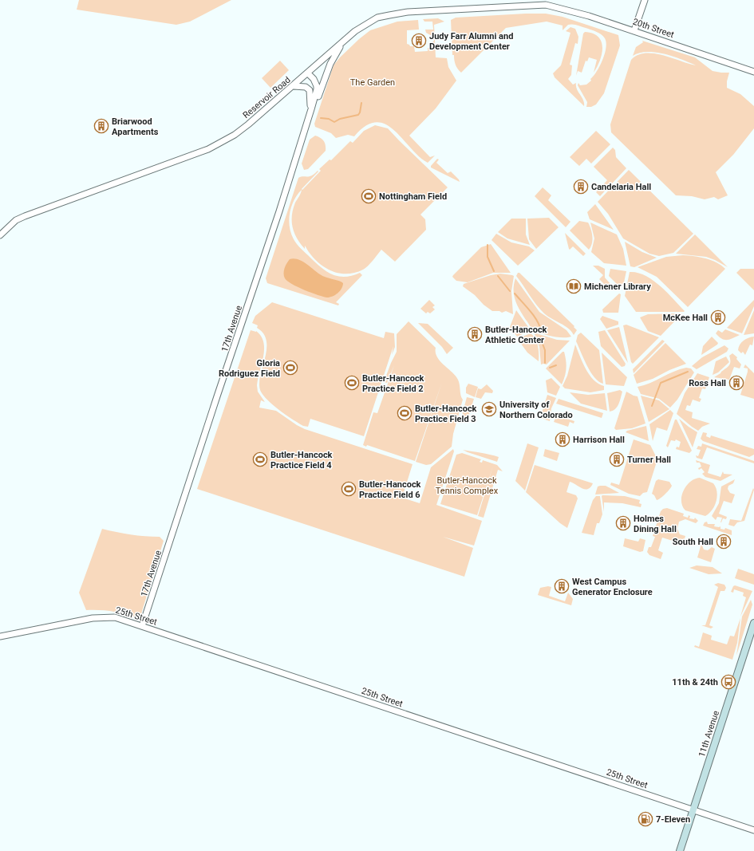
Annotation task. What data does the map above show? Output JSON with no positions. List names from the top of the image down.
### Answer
{
  "streets": {
    "main road": ["11th Avenue"],
    "street": [
      "20th Street",
      "Reservoir Road",
      "17th Avenue",
      "25th Street"
    ]
  },
  "crossings": [
    ["20th Street", "Reservoir Road"],
    ["Reservoir Road", "17th Avenue"],
    ["17th Avenue", "25th Street"],
    ["25th Street", "11th Avenue"]
  ],
  "parks": ["The Garden", "Butler-Hancock Tennis Complex"],
  "places": {
    "building": [
      "Judy Farr Alumni and Development Center",
      "Briarwood Apartments",
      "Candelaria Hall",
      "McKee Hall",
      "Butler-Hancock Athletic Center",
      "Ross Hall",
      "Harrison Hall",
      "Turner Hall",
      "Holmes Dining Hall",
      "South Hall",
      "West Campus Generator Enclosure"
    ],
    "sports": [
      "Nottingham Field",
      "Gloria Rodriguez Field",
      "Butler-Hancock Practice Field 2",
      "Butler-Hancock Practice Field 3",
      "Butler-Hancock Practice Field 4",
      "Butler-Hancock Practice Field 6"
    ],
    "library": ["Michener Library"],
    "school or university": ["University of Northern Colorado"],
    "bus stop": ["11th & 24th"],
    "fuel station": ["7-Eleven"]
  }
}
